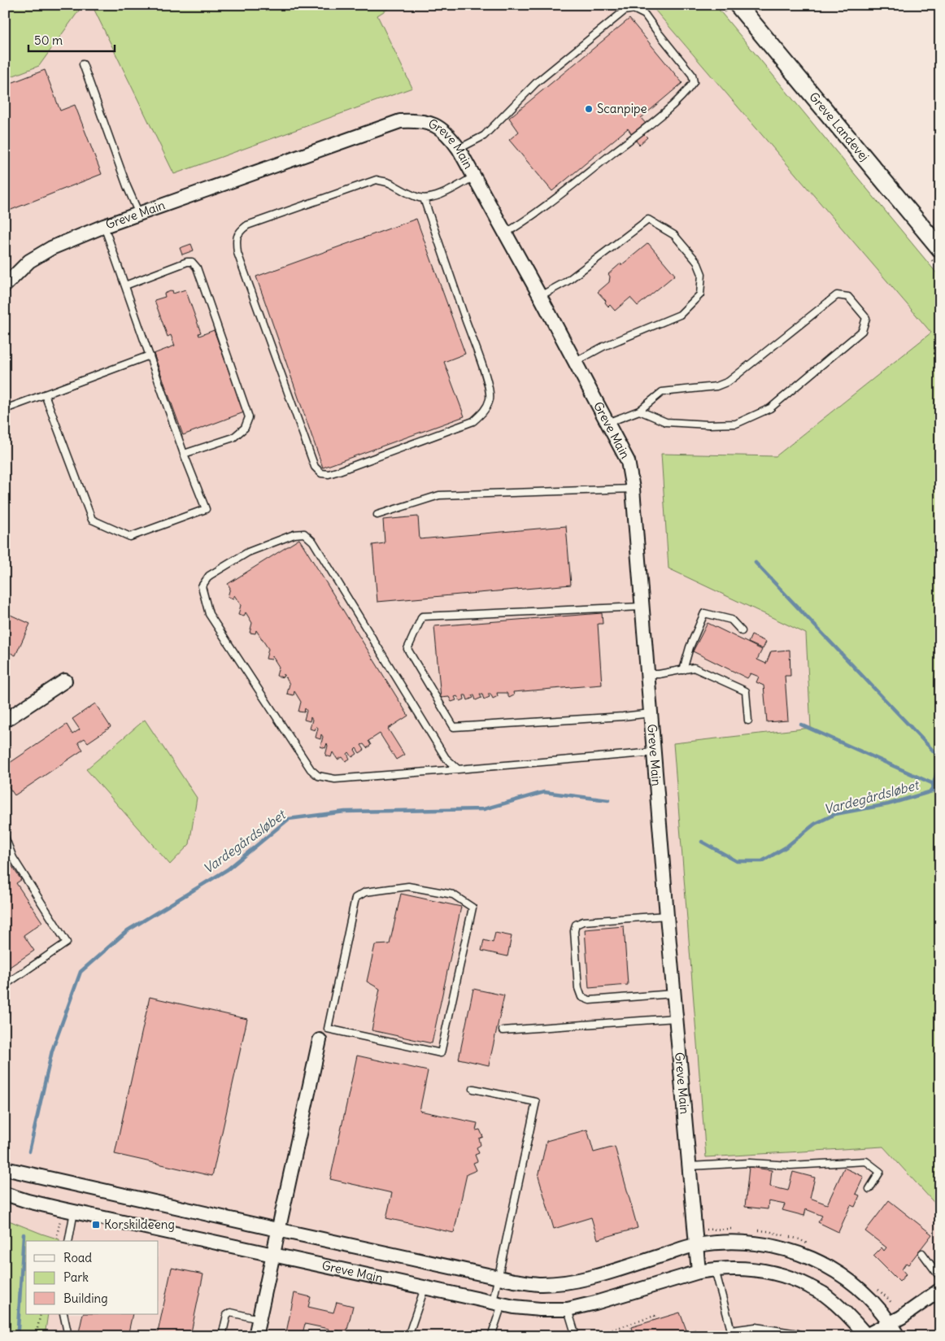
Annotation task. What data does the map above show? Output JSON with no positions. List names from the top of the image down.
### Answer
{
  "streets": {
    "street": ["Greve Landevej", "Greve Main"]
  },
  "water": ["Vardegårdsløbet"],
  "places": {
    "other": ["Scanpipe"],
    "transit": ["Korskildeeng"]
  },
  "legend": ["Road", "Park", "Building"],
  "scale_bar": "50 m"
}
